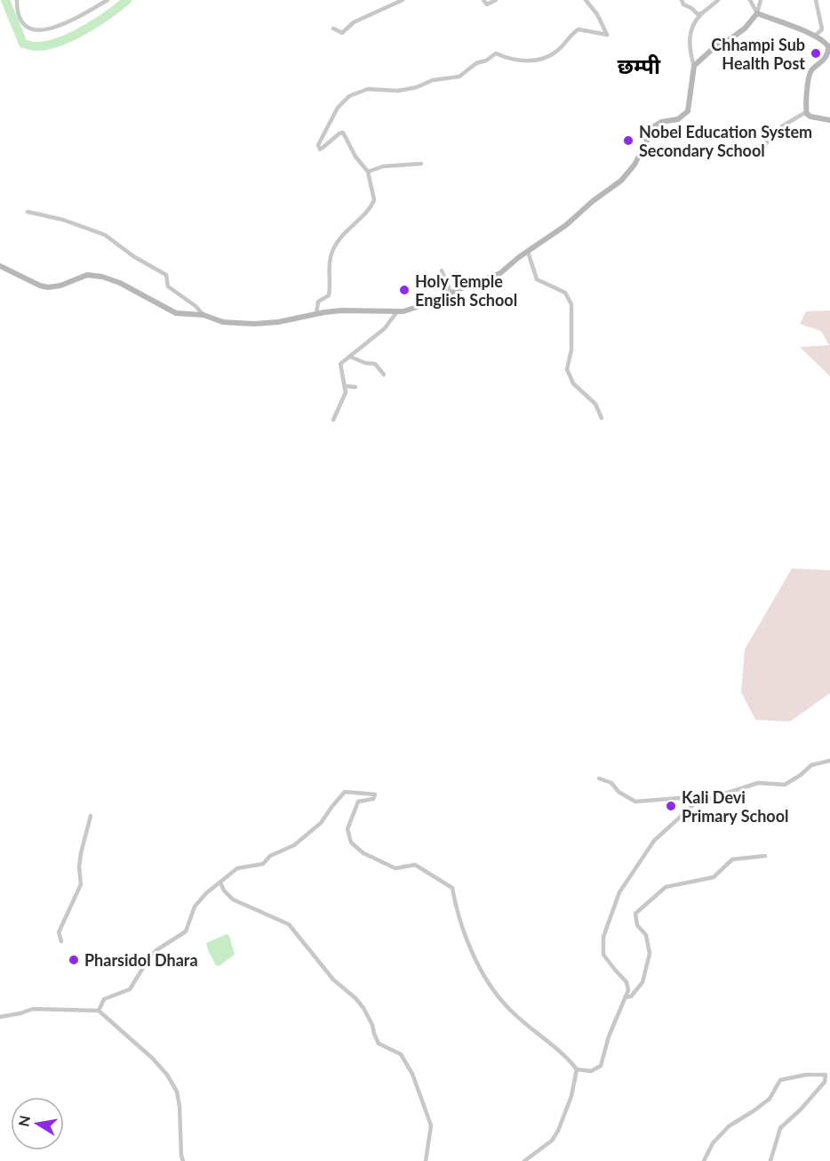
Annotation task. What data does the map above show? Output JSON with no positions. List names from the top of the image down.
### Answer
{
  "districts": ["छम्पी"],
  "places": [
    "Chhampi Sub Health Post",
    "Nobel Education System Secondary School",
    "Holy Temple English School",
    "Kali Devi Primary School",
    "Pharsidol Dhara"
  ],
  "north": "left"
}
